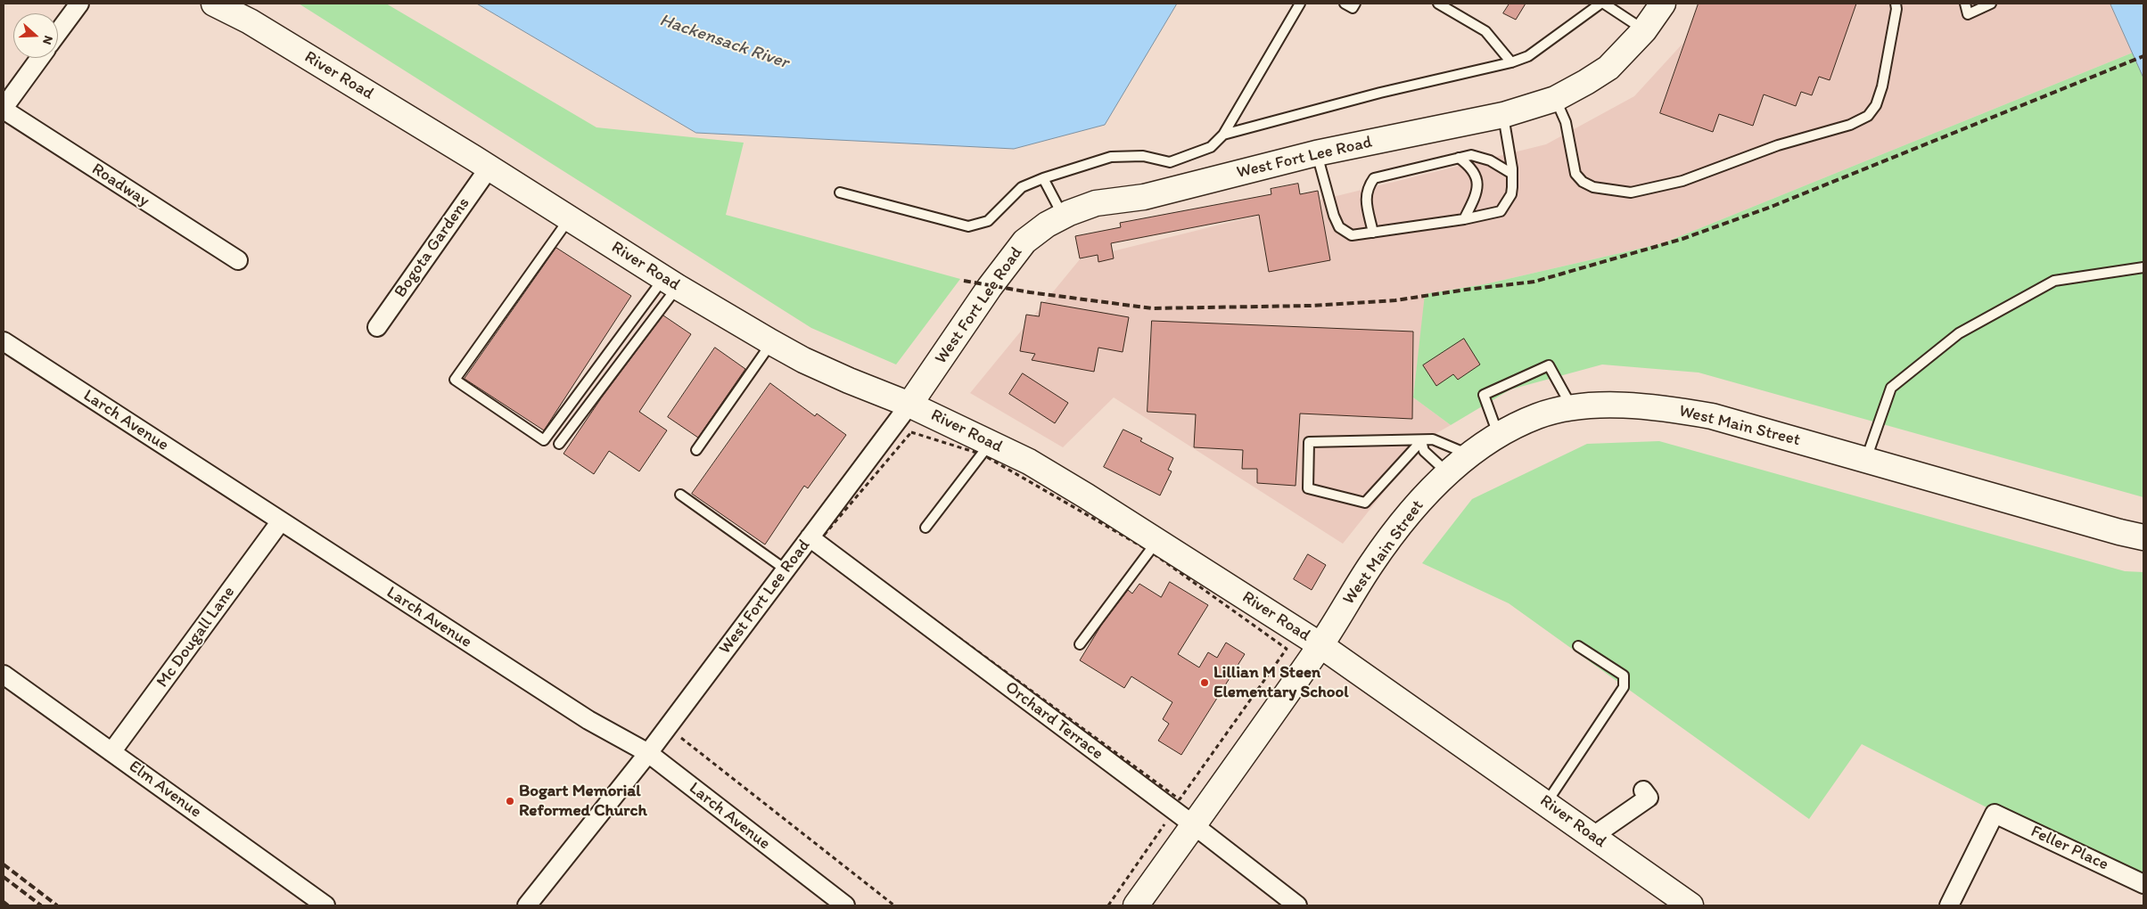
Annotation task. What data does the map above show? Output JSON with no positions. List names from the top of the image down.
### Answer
{
  "streets": {
    "main road": ["River Road", "West Fort Lee Road", "West Main Street"],
    "street": [
      "Roadway",
      "Bogota Gardens",
      "Larch Avenue",
      "Mc Dougall Lane",
      "Orchard Terrace",
      "Elm Avenue",
      "Feller Place"
    ]
  },
  "crossings": [
    ["River Road", "West Fort Lee Road"],
    ["River Road", "Bogota Gardens"],
    ["River Road", "West Main Street"],
    ["West Fort Lee Road", "Larch Avenue"],
    ["West Fort Lee Road", "Orchard Terrace"],
    ["Larch Avenue", "Mc Dougall Lane"],
    ["West Main Street", "Orchard Terrace"],
    ["Mc Dougall Lane", "Elm Avenue"]
  ],
  "water": ["Hackensack River"],
  "places": ["Lillian M Steen Elementary School", "Bogart Memorial Reformed Church"],
  "north": "right"
}
